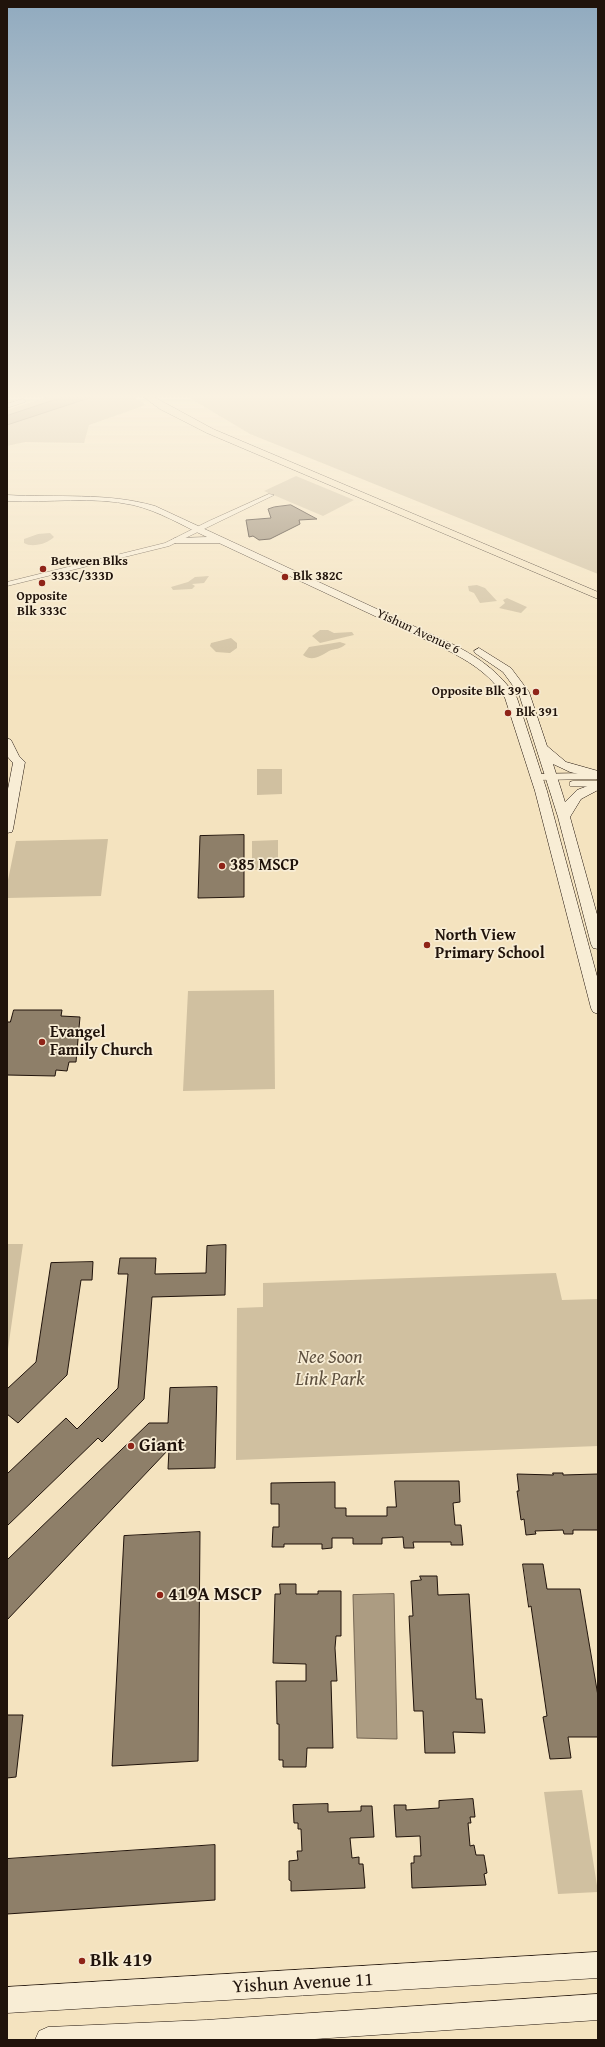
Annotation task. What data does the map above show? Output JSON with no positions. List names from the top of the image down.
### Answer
{
  "streets": {
    "main road": ["Yishun Avenue 6", "Yishun Avenue 11"]
  },
  "parks": ["Nee Soon Link Park"],
  "places": [
    "Between Blks 333C/333D",
    "Blk 382C",
    "Opposite Blk 333C",
    "Opposite Blk 391",
    "Blk 391",
    "385 MSCP",
    "North View Primary School",
    "Evangel Family Church",
    "Giant",
    "419A MSCP",
    "Blk 419"
  ]
}
